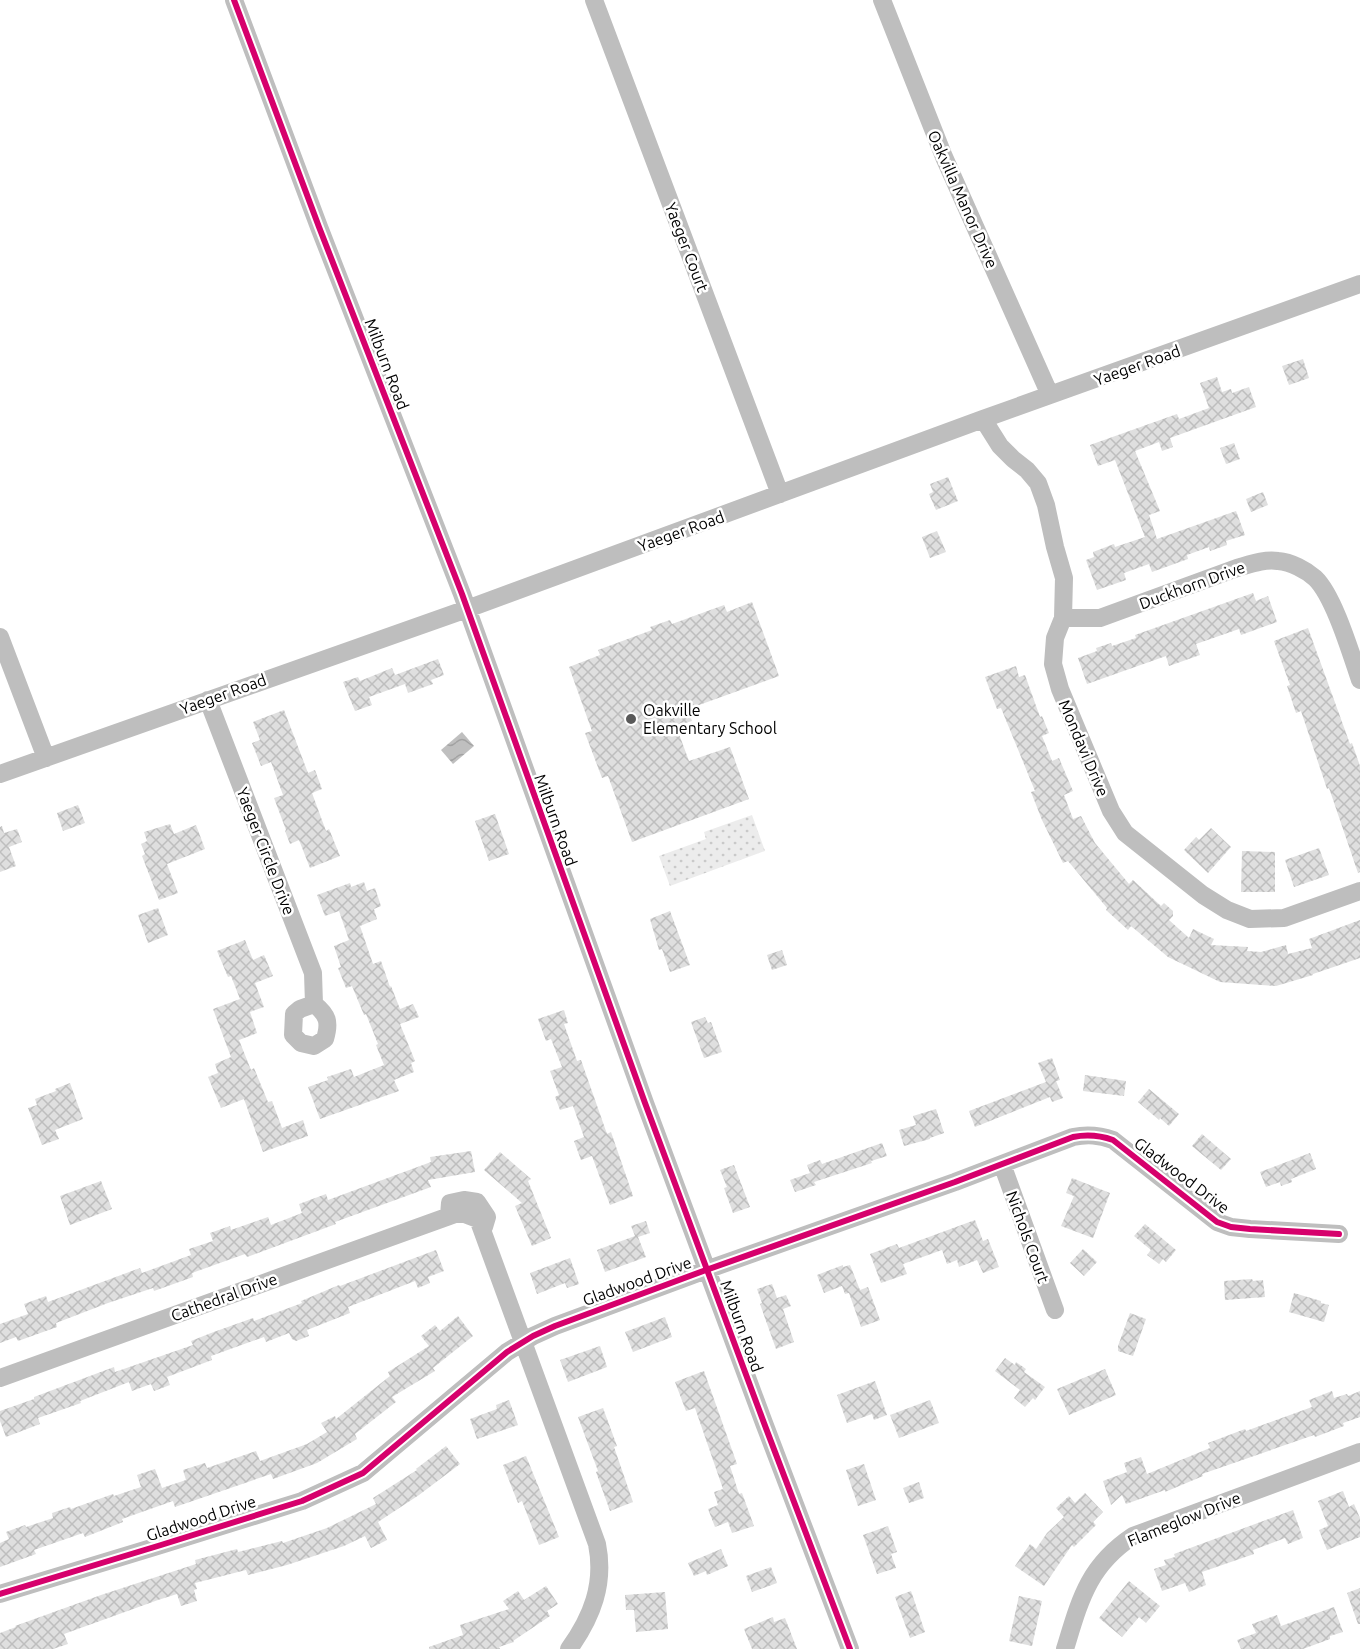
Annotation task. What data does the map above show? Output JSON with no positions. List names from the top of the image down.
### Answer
{
  "streets": {
    "street": [
      "Oakvilla Manor Drive",
      "Yaeger Court",
      "Milburn Road",
      "Yaeger Road",
      "Duckhorn Drive",
      "Mondavi Drive",
      "Yaeger Circle Drive",
      "Gladwood Drive",
      "Nichols Court",
      "Cathedral Drive",
      "Flameglow Drive"
    ]
  },
  "crossings": [
    ["Oakvilla Manor Drive", "Yaeger Road"],
    ["Yaeger Court", "Yaeger Road"],
    ["Milburn Road", "Yaeger Road"],
    ["Milburn Road", "Gladwood Drive"],
    ["Yaeger Road", "Mondavi Drive"],
    ["Yaeger Road", "Yaeger Circle Drive"],
    ["Duckhorn Drive", "Mondavi Drive"],
    ["Gladwood Drive", "Nichols Court"],
    ["Gladwood Drive", "Cathedral Drive"]
  ],
  "places": ["Oakville Elementary School"]
}
